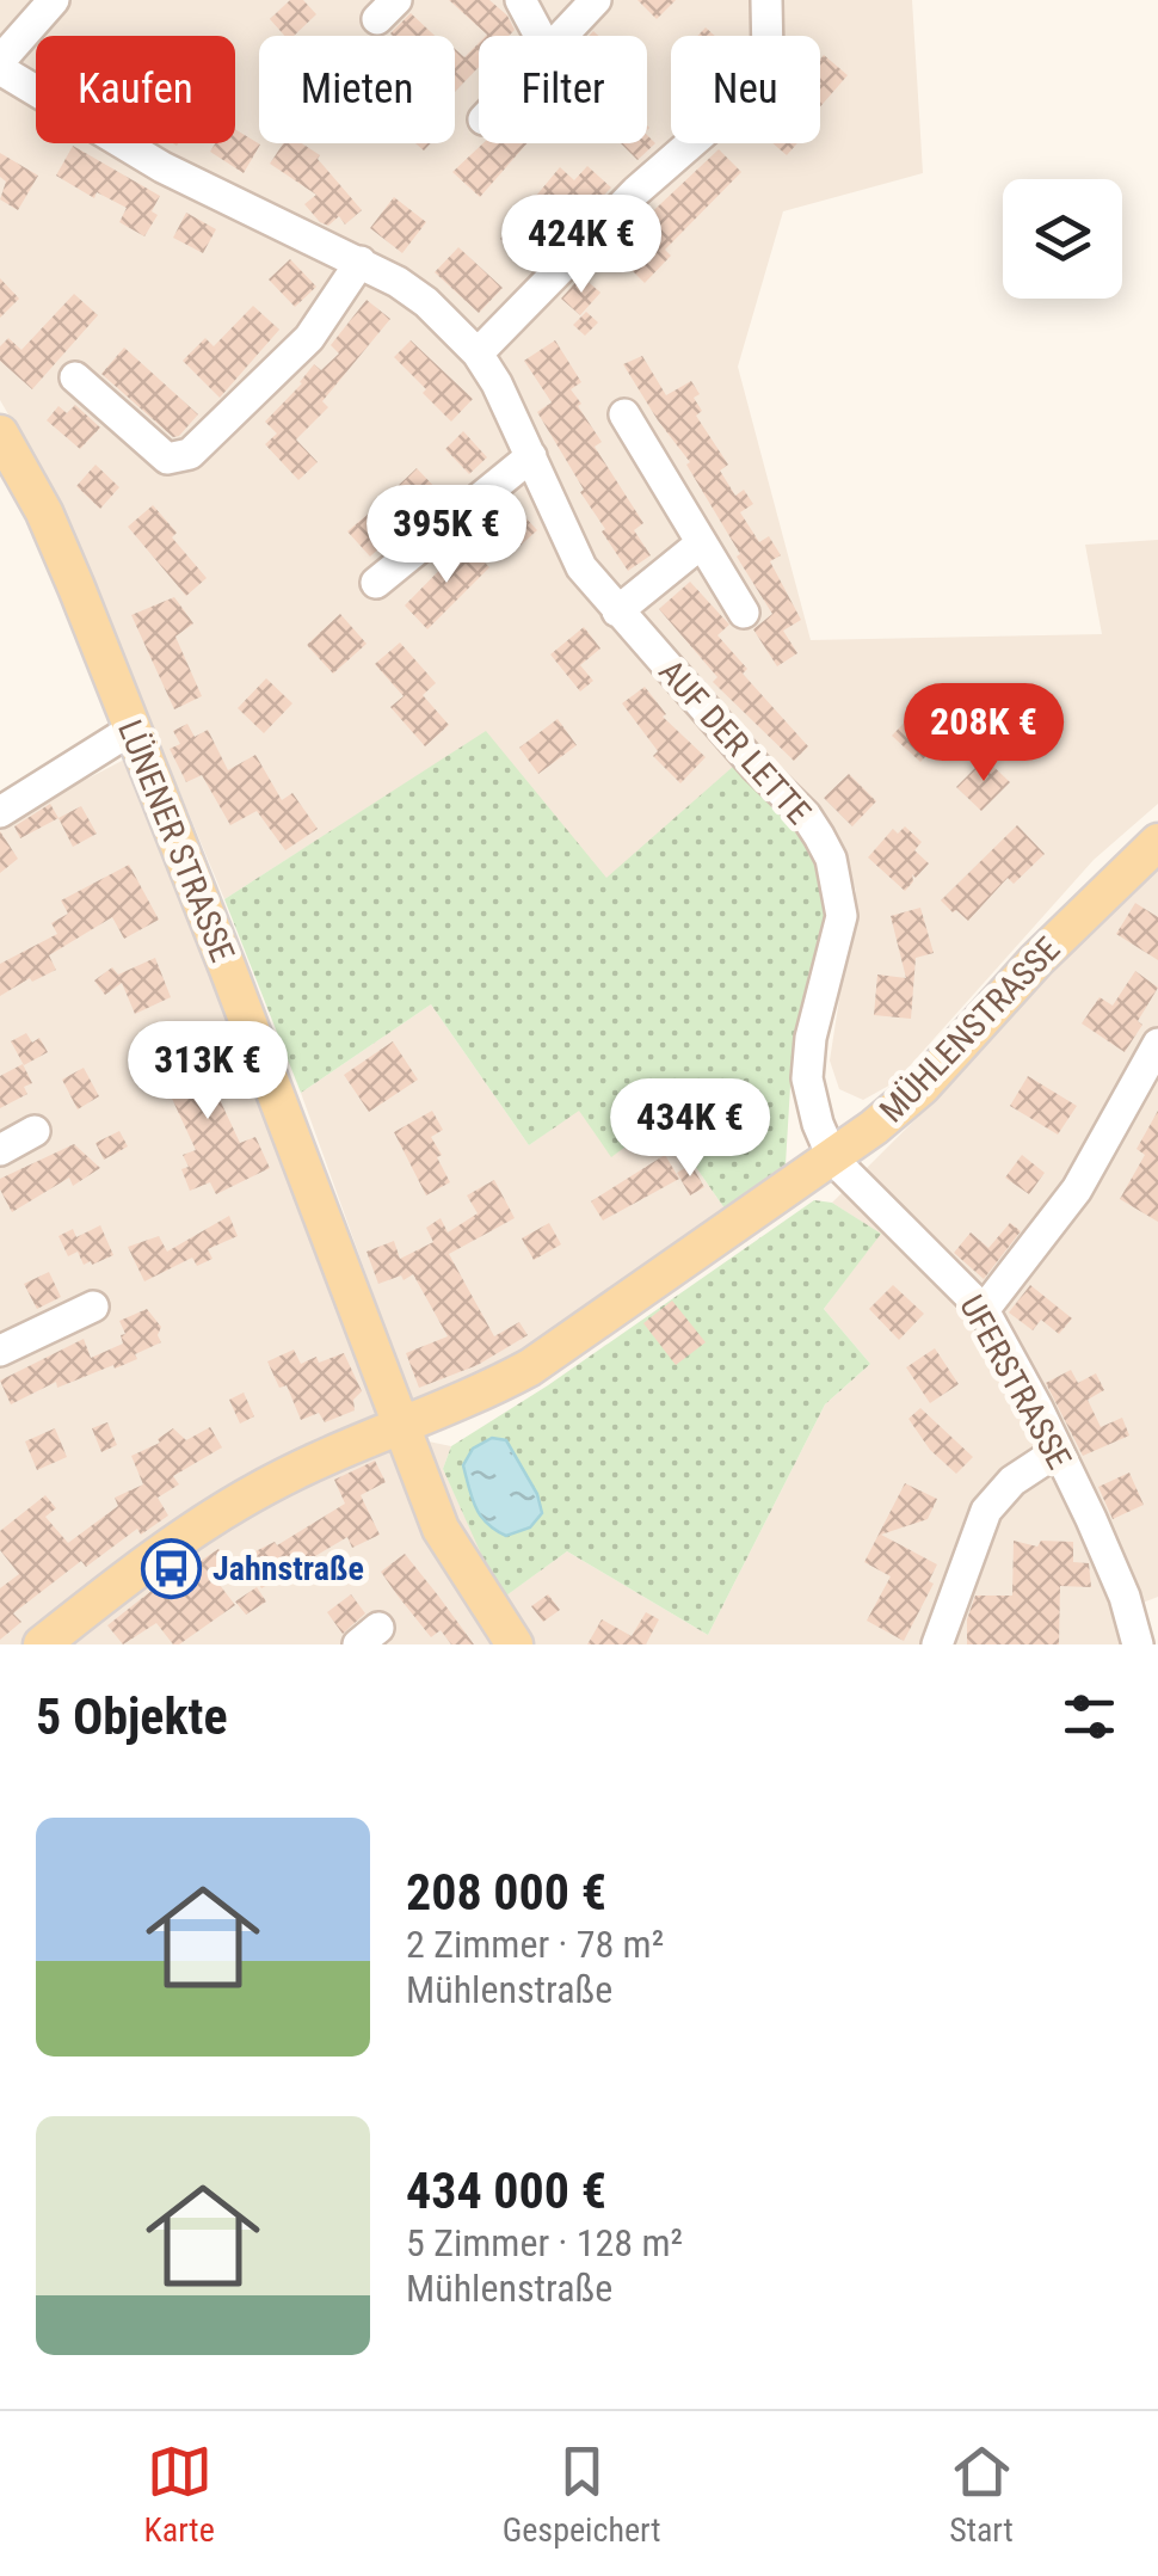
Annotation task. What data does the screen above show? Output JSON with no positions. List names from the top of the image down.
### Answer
{
  "streets": {
    "main road": ["LÜNENER STRASSE", "MÜHLENSTRASSE"],
    "street": ["AUF DER LETTE", "UFERSTRASSE"]
  },
  "crossings": [
    ["AUF DER LETTE", "MÜHLENSTRASSE"],
    ["AUF DER LETTE", "UFERSTRASSE"],
    ["LÜNENER STRASSE", "MÜHLENSTRASSE"],
    ["MÜHLENSTRASSE", "UFERSTRASSE"]
  ],
  "places": {
    "bus stop": ["Jahnstraße"]
  },
  "page": {
    "chip": [
      "Kaufen",
      "Mieten",
      "Filter",
      "Neu"
    ],
    "price": [
      "424K €",
      "395K €",
      "208K €",
      "313K €",
      "434K €"
    ],
    "heading": "5 Objekte",
    "list": [
      {
        "name": "208 000 €",
        "note": "2 Zimmer · 78 m² · Mühlenstraße"
      },
      {
        "name": "434 000 €",
        "note": "5 Zimmer · 128 m² · Mühlenstraße"
      }
    ],
    "tabs": ["Karte", "Gespeichert", "Start"]
  }
}
